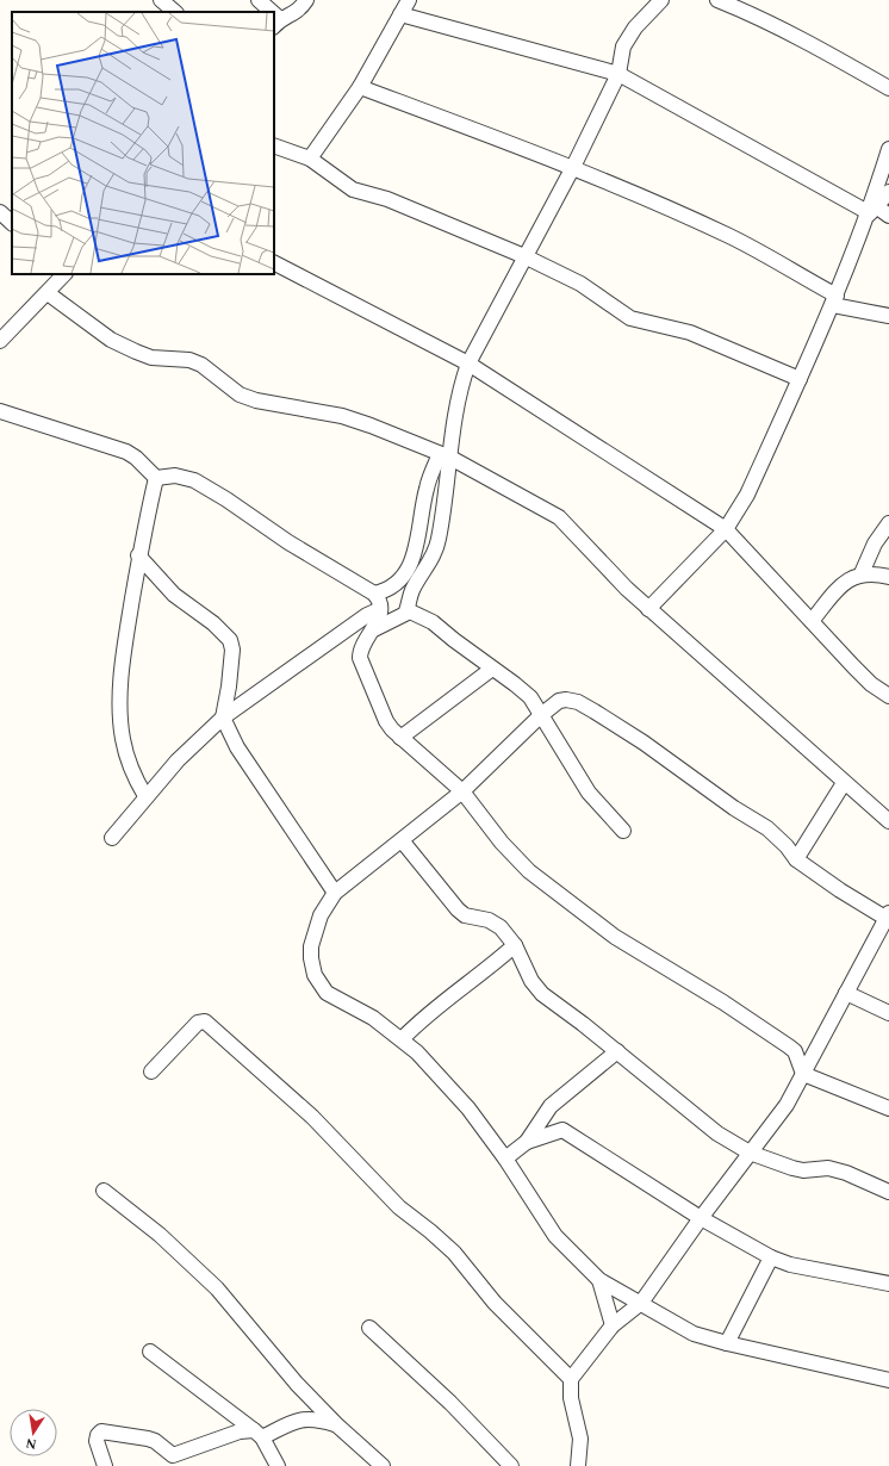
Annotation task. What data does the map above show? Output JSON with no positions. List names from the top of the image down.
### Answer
{
  "north": "bottom"
}
